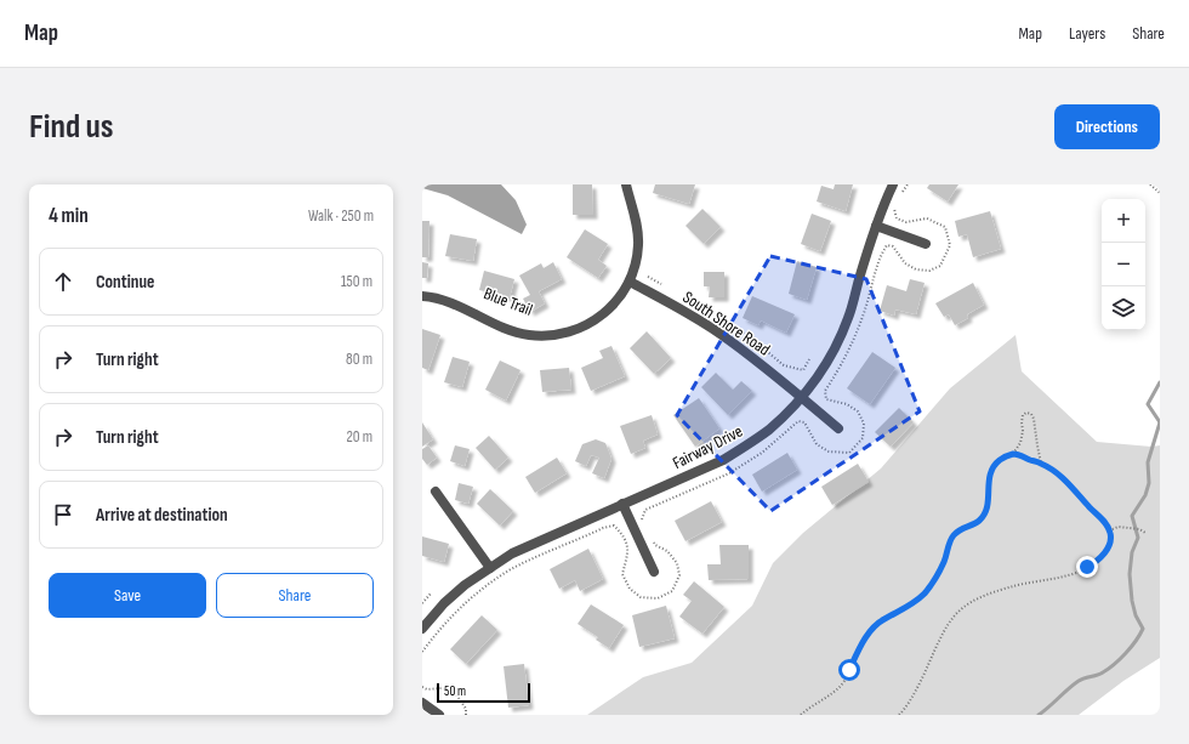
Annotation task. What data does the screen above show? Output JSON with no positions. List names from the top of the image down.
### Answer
{
  "streets": {
    "street": ["South Shore Road", "Fairway Drive"]
  },
  "crossings": [
    ["South Shore Road", "Fairway Drive"]
  ],
  "scale_bar": "50 m",
  "page": {
    "header": "Map",
    "nav": ["Map", "Layers", "Share"],
    "buttons": [
      "Directions",
      ["Save", "Share"]
    ],
    "title": "Find us",
    "heading": ["4 min", "Walk · 250 m"],
    "map_buttons": ["+", "−"],
    "list": [
      ["Continue", "150 m"],
      ["Turn right", "80 m"],
      ["Turn right", "20 m"],
      "Arrive at destination"
    ],
    "scale": "50 m"
  }
}
